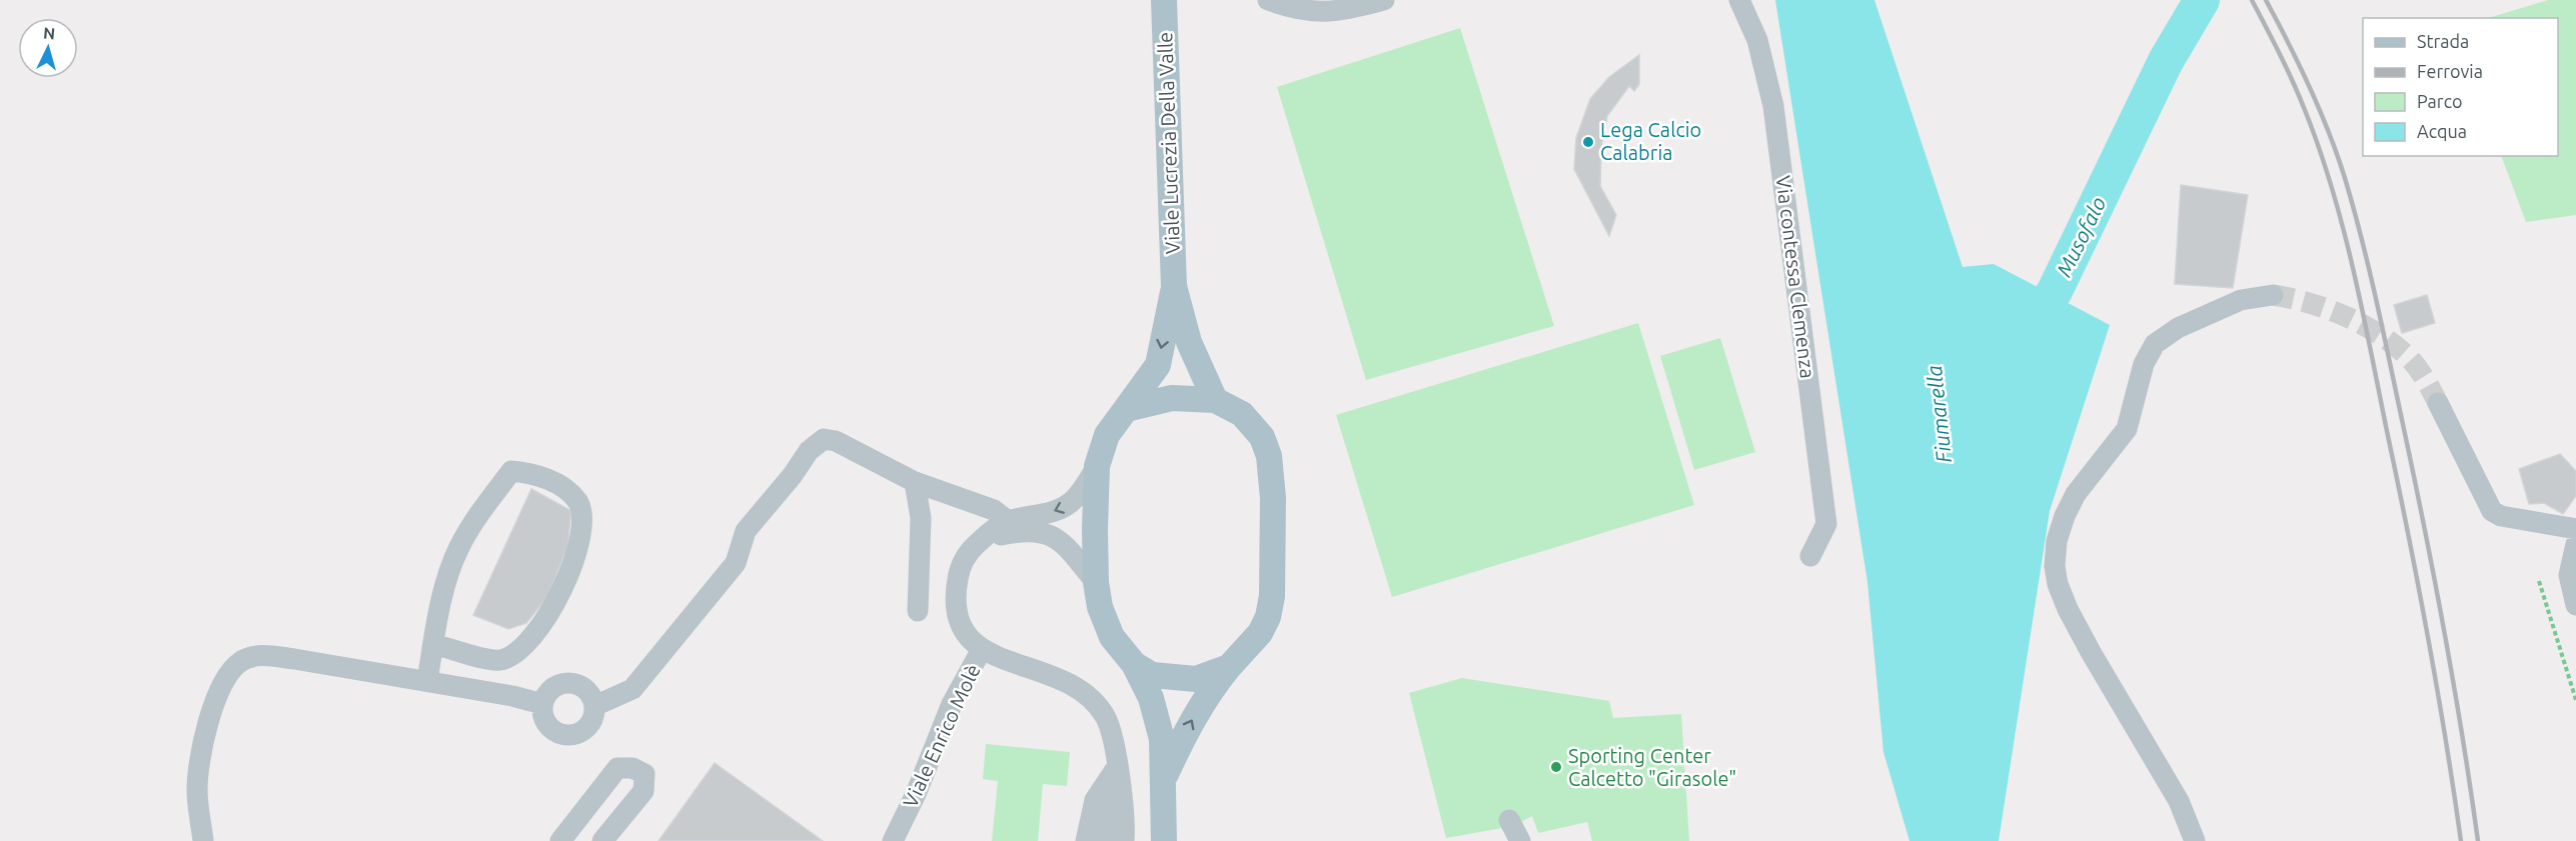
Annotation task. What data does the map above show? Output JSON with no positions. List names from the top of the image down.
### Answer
{
  "streets": {
    "main road": ["Viale Lucrezia Della Valle"],
    "street": ["Via contessa Clemenza", "Viale Enrico Molè"]
  },
  "crossings": [
    ["Viale Lucrezia Della Valle", "Viale Enrico Molè"]
  ],
  "water": ["Musofalo", "Fiumarella"],
  "places": ["Lega Calcio Calabria", "Sporting Center Calcetto \"Girasole\""],
  "legend": [
    "Strada",
    "Ferrovia",
    "Parco",
    "Acqua"
  ],
  "north": "top"
}
